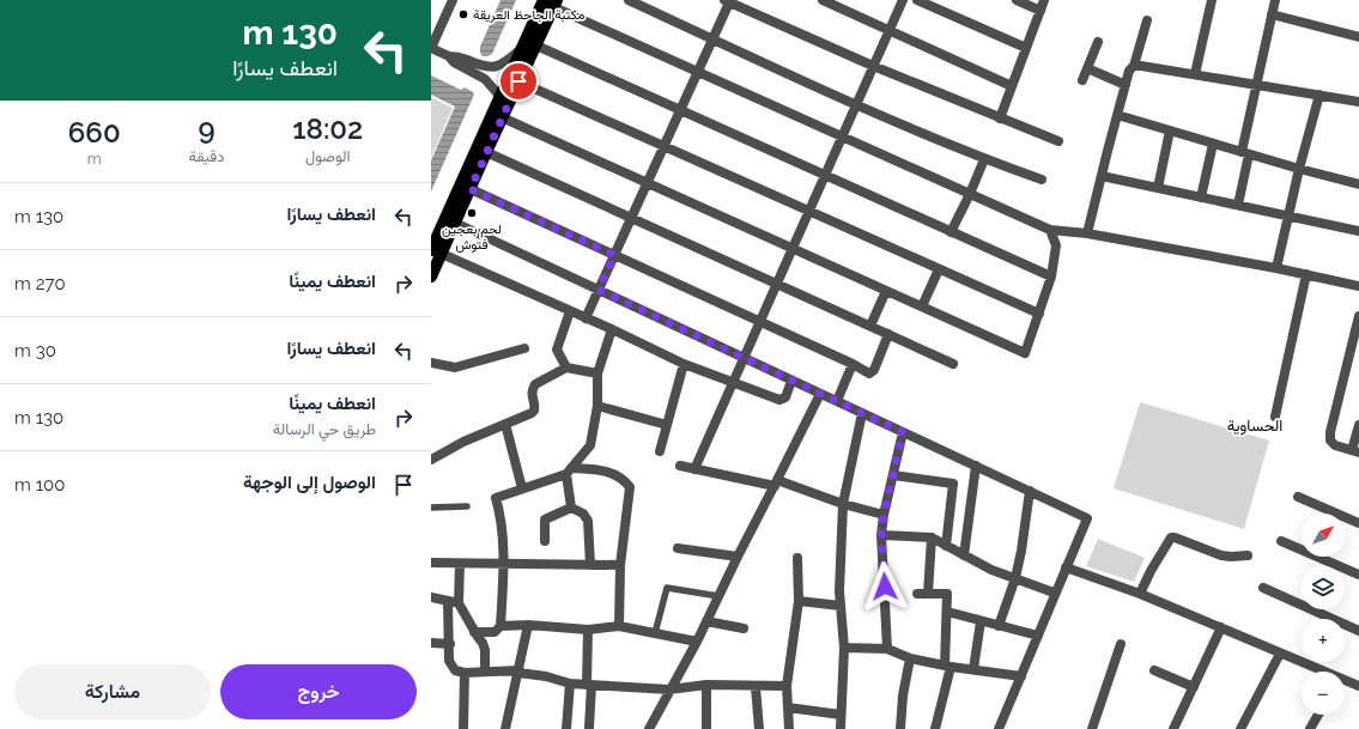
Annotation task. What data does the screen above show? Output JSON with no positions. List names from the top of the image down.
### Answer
{
  "districts": ["الحساوية"],
  "places": ["مكتبة الجاحظ العريقة", "لحم بعجين فتوش"],
  "north": "top right",
  "page": {
    "turn": ["130 m", "انعطف يسارًا"],
    "eta": [
      "18:02",
      "الوصول",
      "9",
      "دقيقة",
      "660",
      "m"
    ],
    "list": [
      {
        "name": "انعطف يسارًا",
        "value": "130 m"
      },
      {
        "name": "انعطف يمينًا",
        "value": "270 m"
      },
      {
        "name": "انعطف يسارًا",
        "value": "30 m"
      },
      {
        "name": "انعطف يمينًا",
        "note": "طريق حي الرسالة",
        "value": "130 m"
      },
      {
        "name": "الوصول إلى الوجهة",
        "value": "100 m"
      }
    ],
    "map_buttons": ["+", "−"],
    "buttons": ["خروج", "مشاركة"]
  }
}
